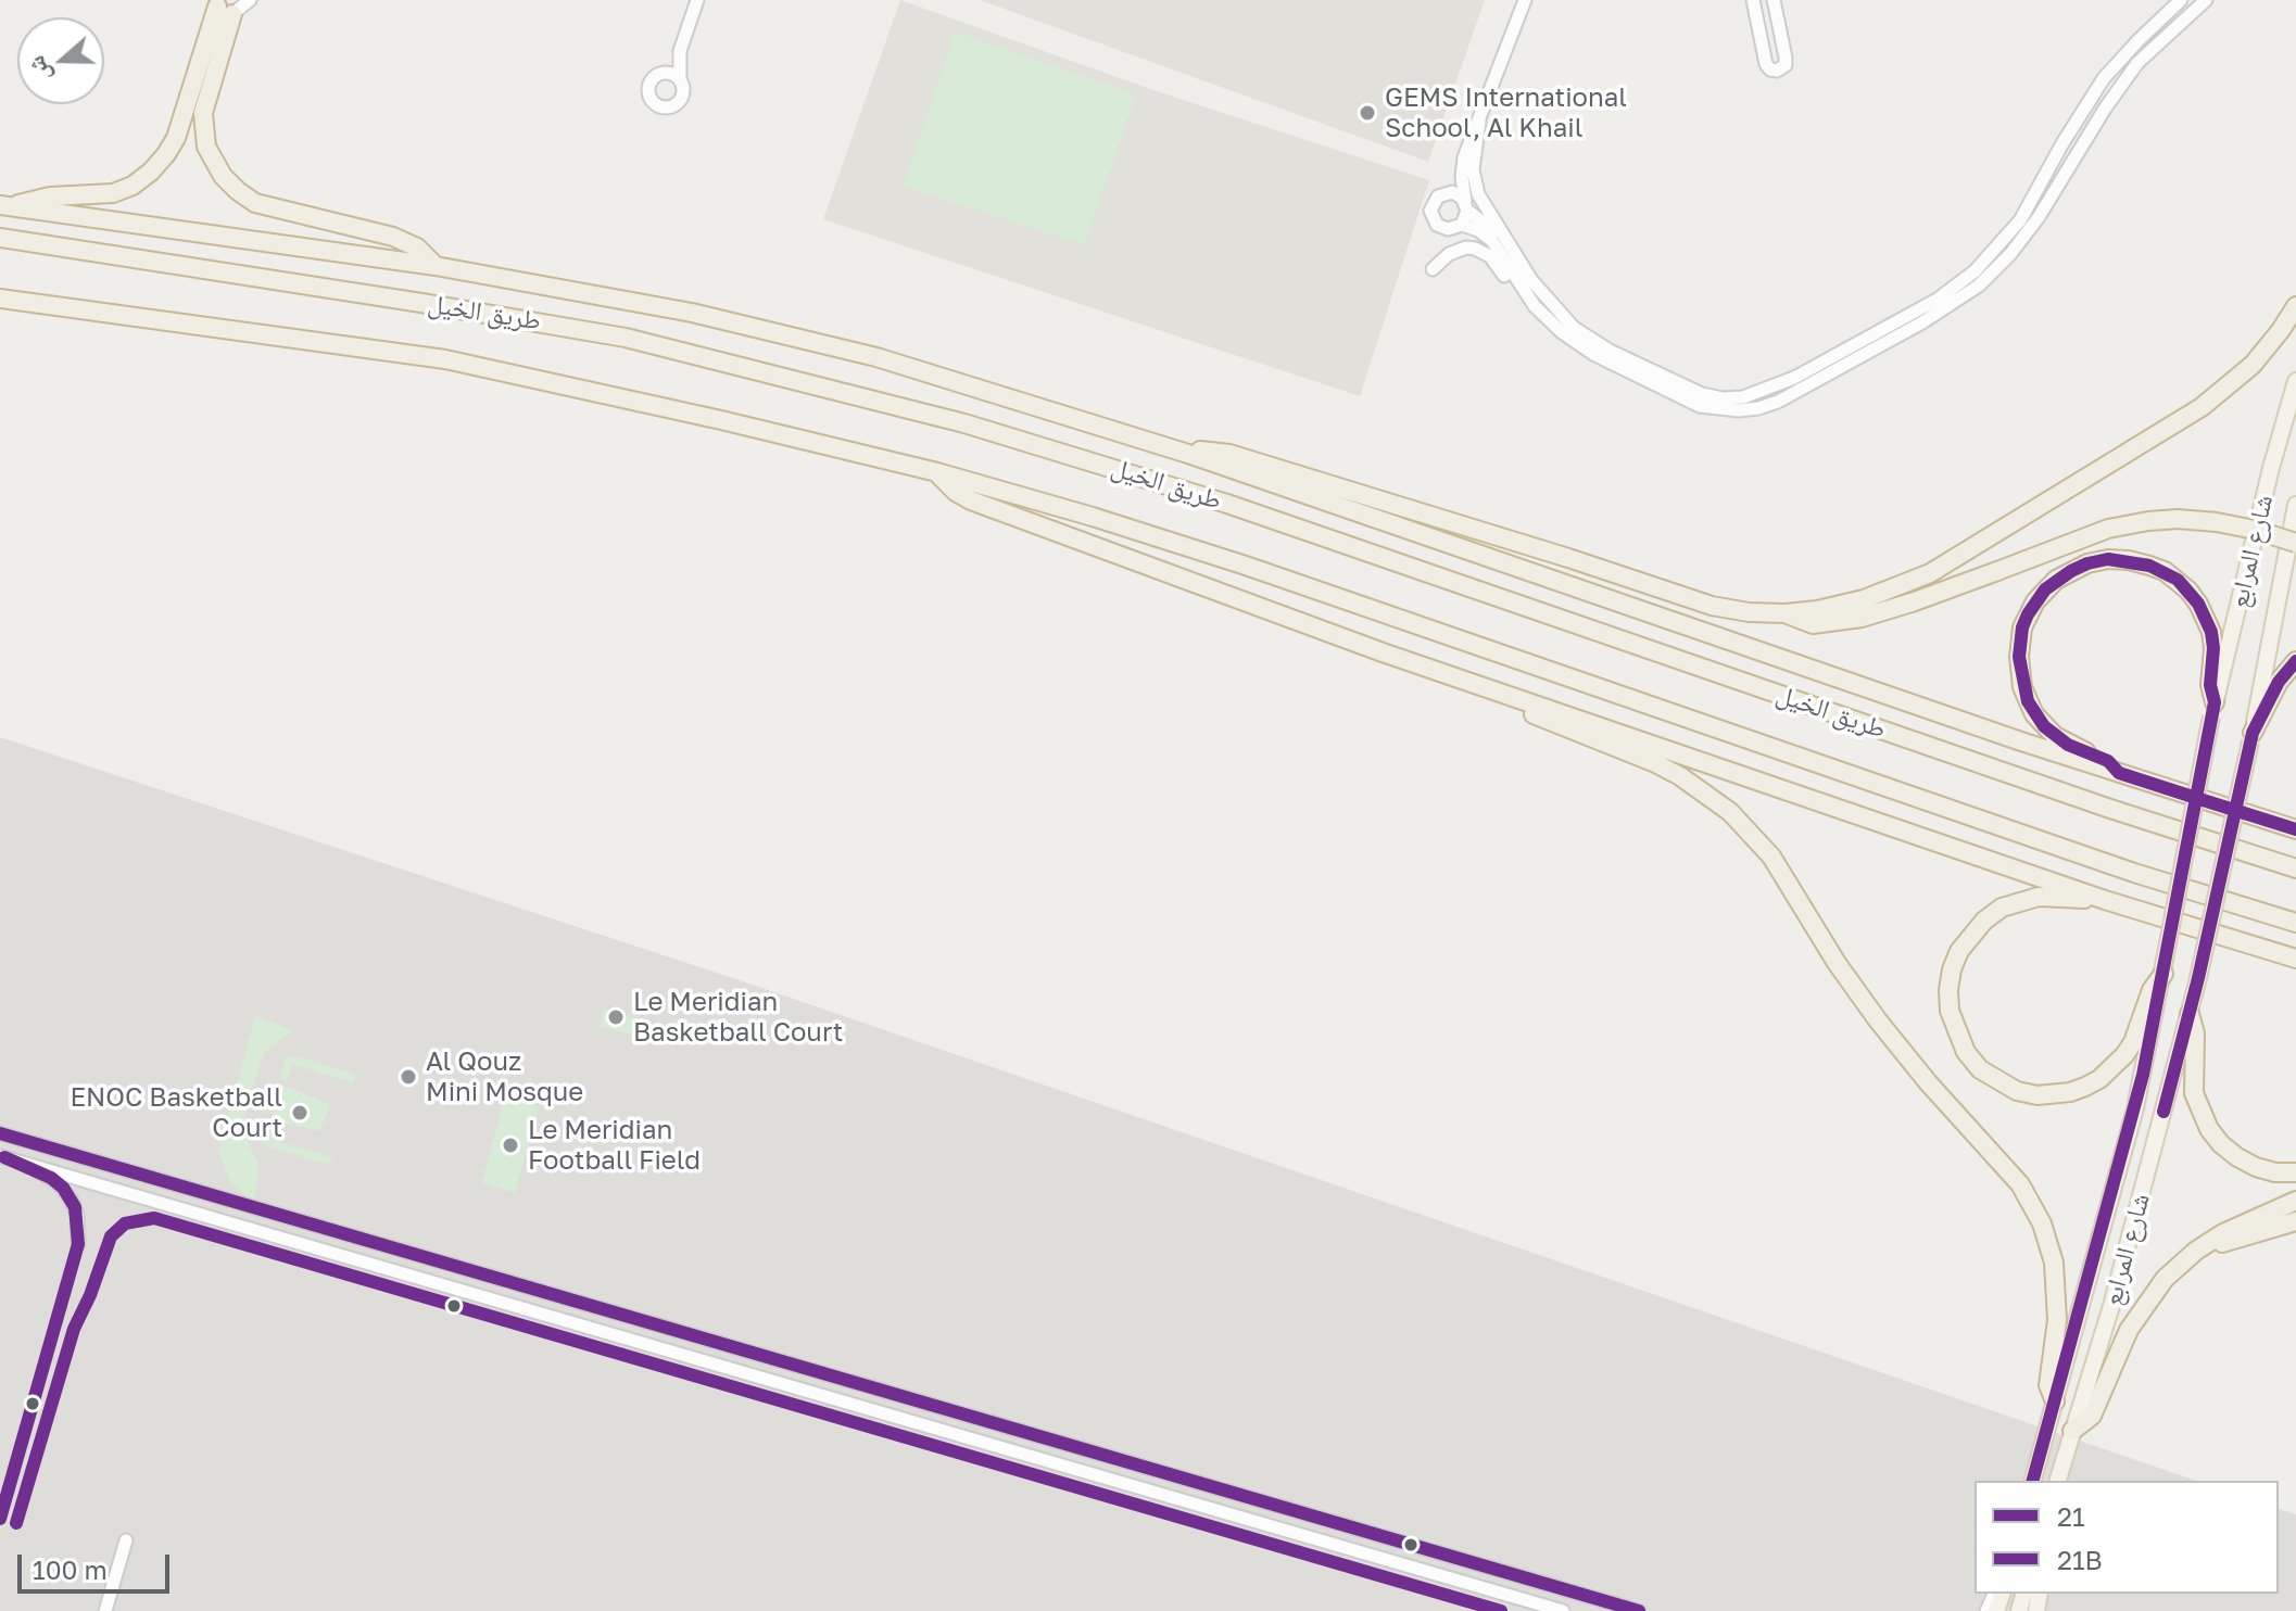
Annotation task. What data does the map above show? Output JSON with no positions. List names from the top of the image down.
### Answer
{
  "streets": {
    "highway": ["طريق الخيل"],
    "main road": ["شارع المرابع"]
  },
  "places": [
    "GEMS International School, Al Khail",
    "Le Meridian Basketball Court",
    "Al Qouz Mini Mosque",
    "ENOC Basketball Court",
    "Le Meridian Football Field"
  ],
  "lines": ["transit line 21", "transit line 21B"],
  "legend": ["21", "21B"],
  "scale_bar": "100 m",
  "north": "left"
}
